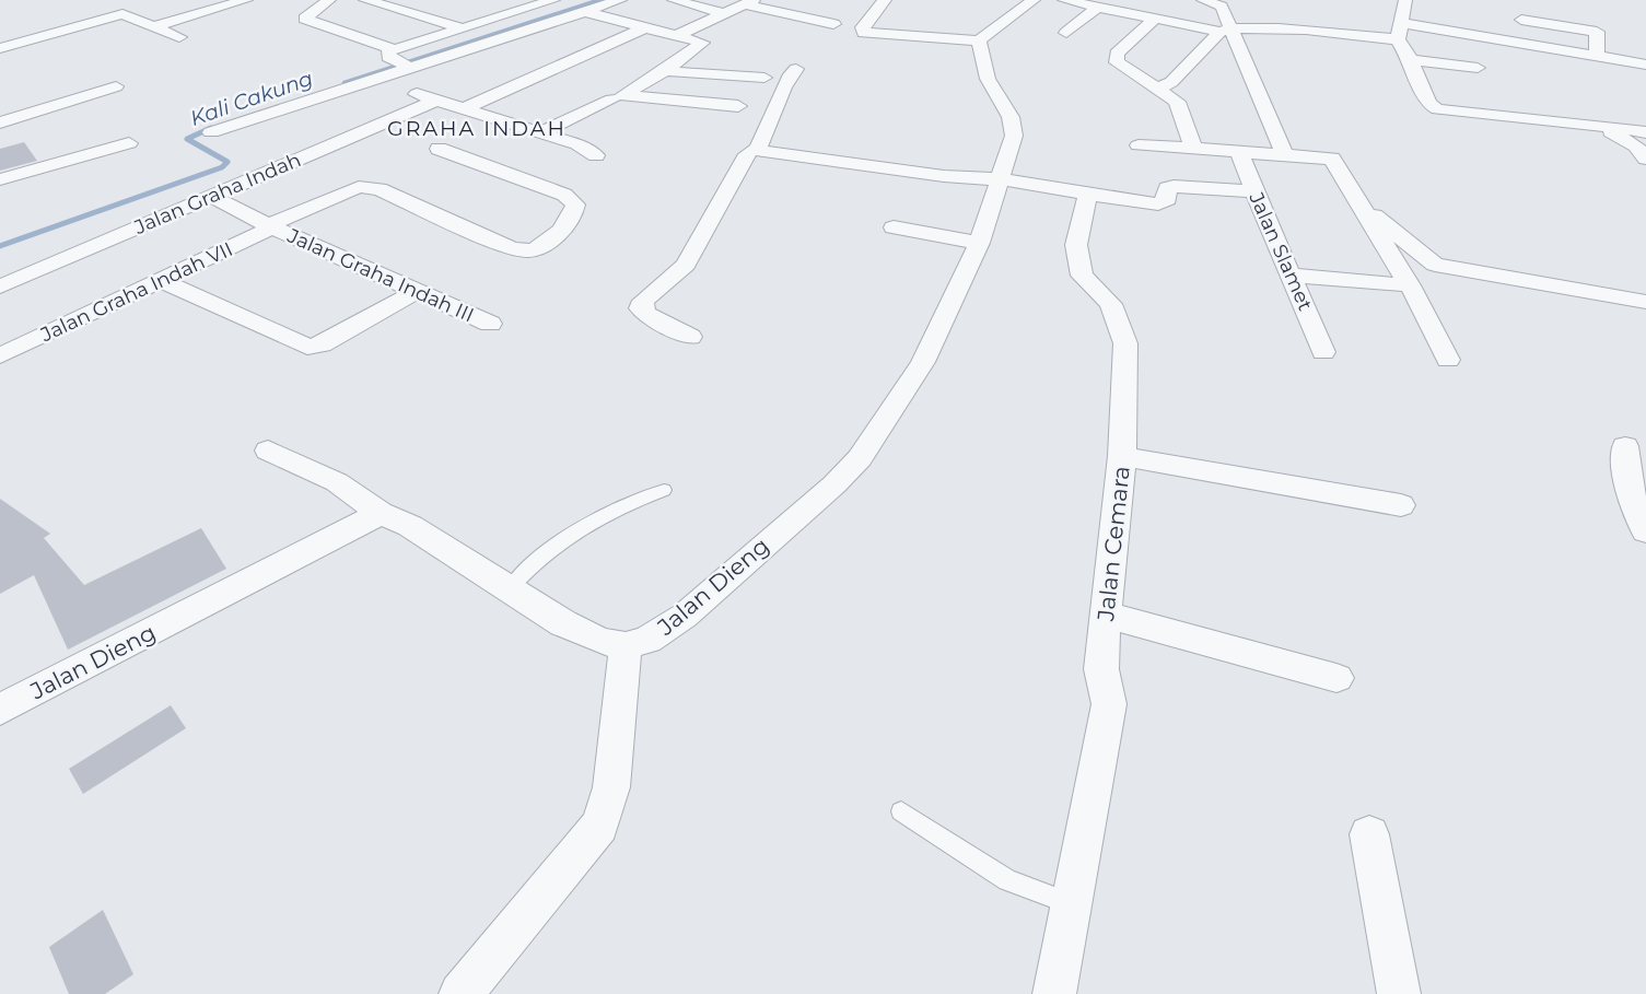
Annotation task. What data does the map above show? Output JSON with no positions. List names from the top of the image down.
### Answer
{
  "streets": {
    "street": [
      "Jalan Graha Indah",
      "Jalan Slamet",
      "Jalan Graha Indah III",
      "Jalan Graha Indah VII",
      "Jalan Cemara",
      "Jalan Dieng"
    ]
  },
  "crossings": [
    ["Jalan Graha Indah", "Jalan Graha Indah III"],
    ["Jalan Graha Indah III", "Jalan Graha Indah VII"]
  ],
  "districts": ["GRAHA INDAH"],
  "water": ["Kali Cakung"]
}
